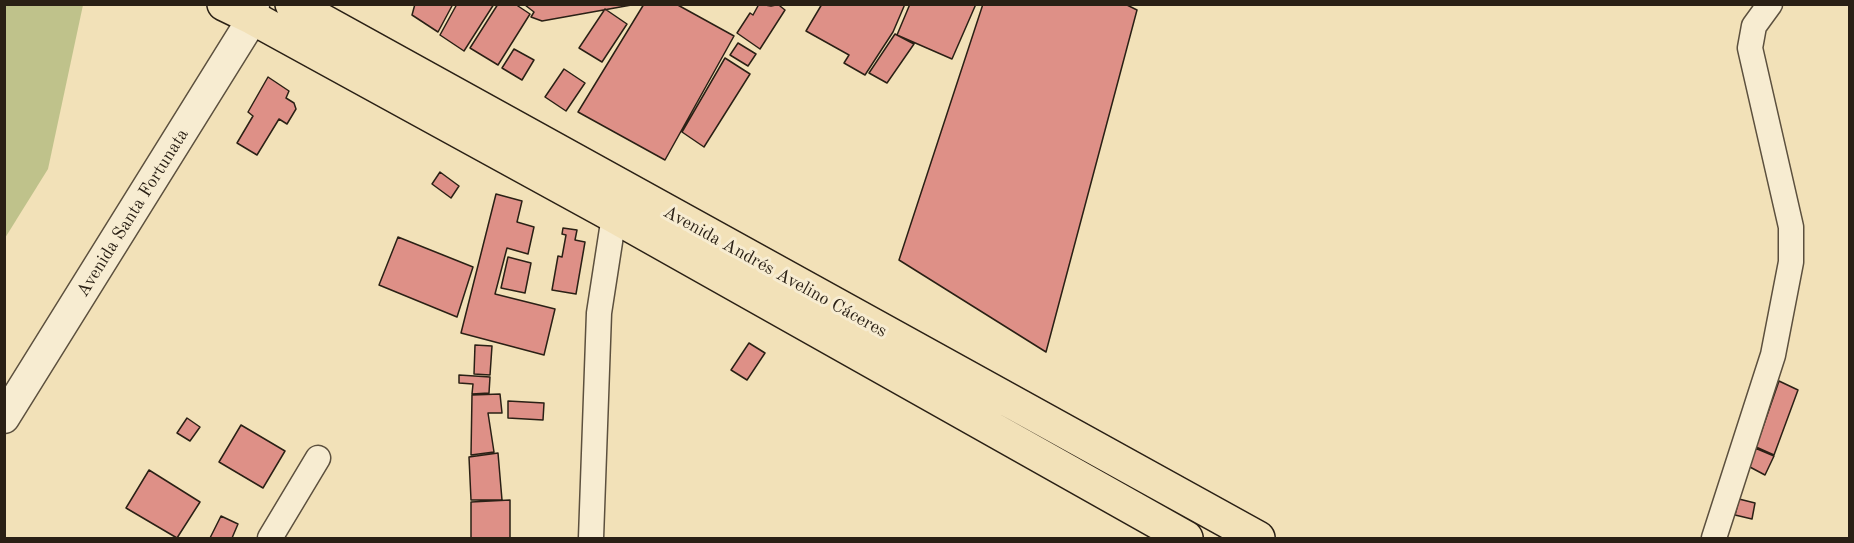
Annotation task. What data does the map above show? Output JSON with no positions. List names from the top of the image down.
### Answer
{
  "streets": {
    "highway": ["Avenida Andrés Avelino Cáceres"],
    "street": ["Avenida Santa Fortunata"]
  },
  "crossings": [
    ["Avenida Santa Fortunata", "Avenida Andrés Avelino Cáceres"]
  ]
}
